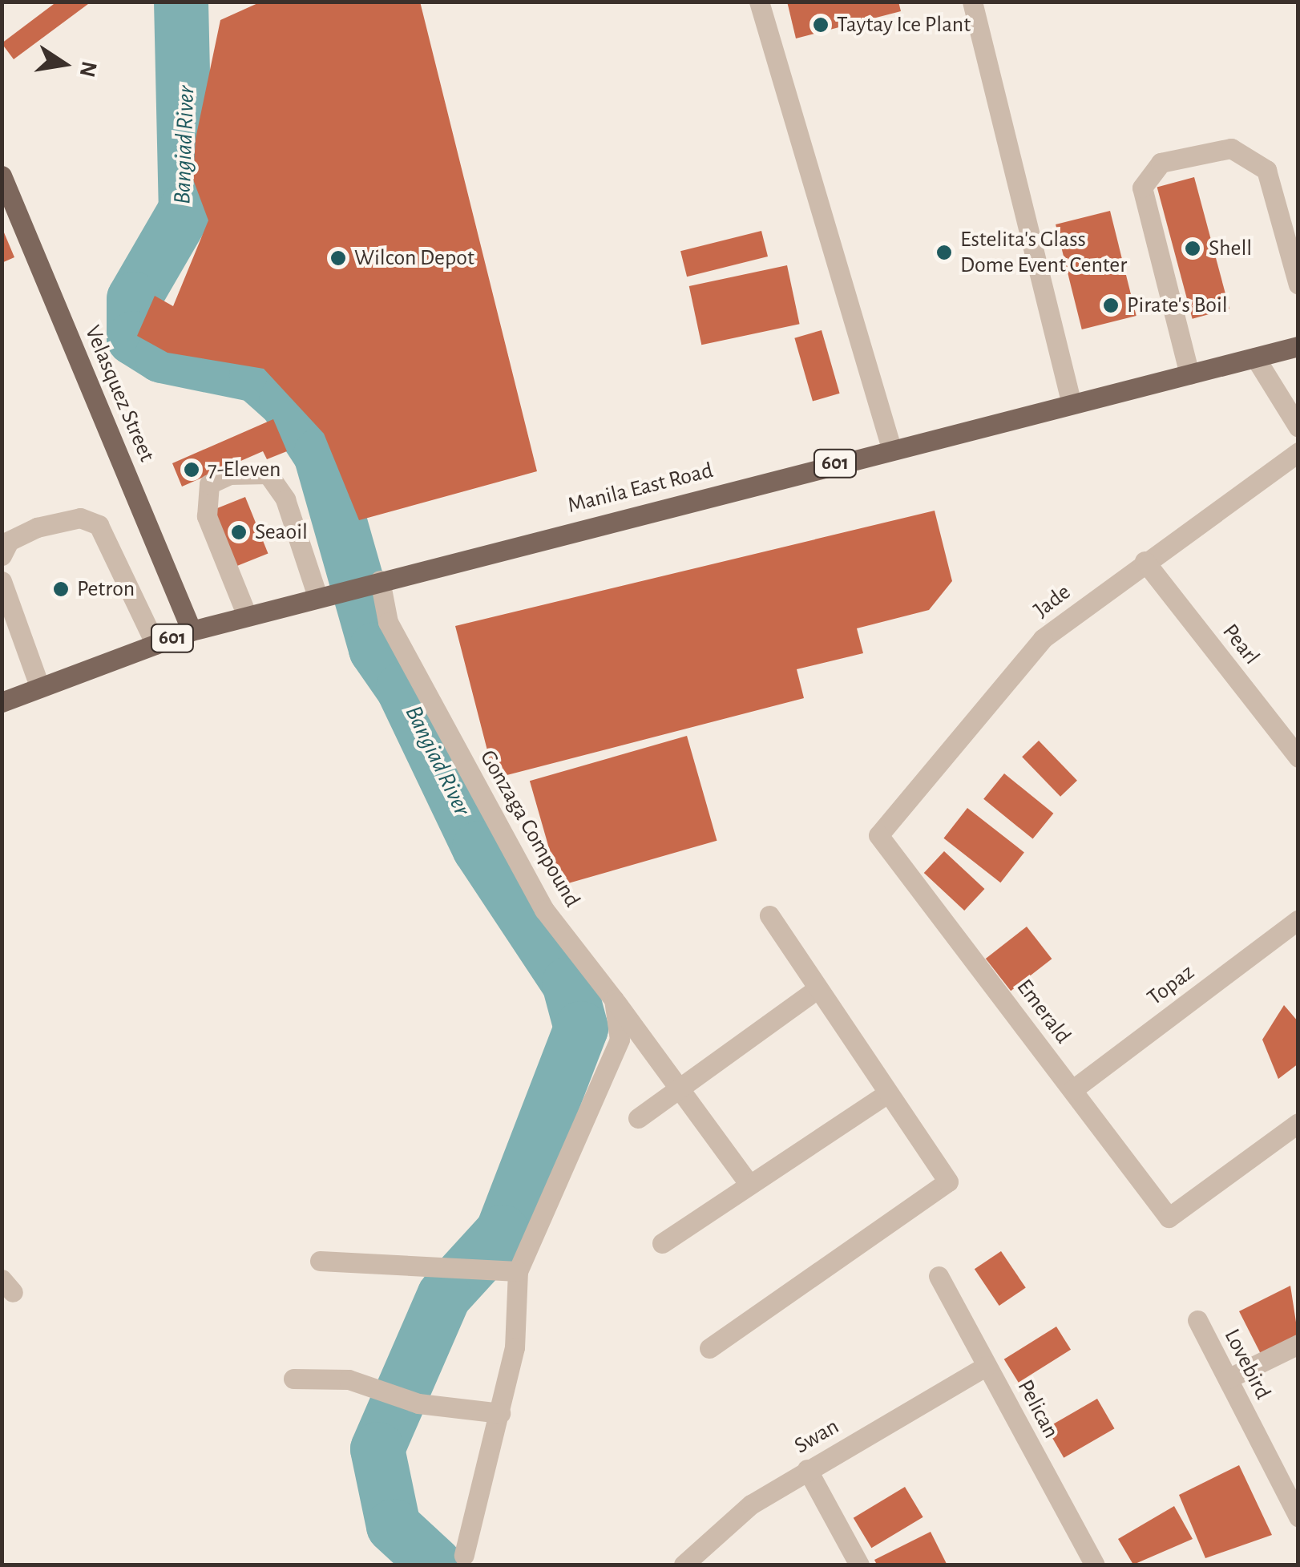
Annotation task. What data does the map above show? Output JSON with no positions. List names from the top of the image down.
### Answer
{
  "streets": {
    "main road": ["Velasquez Street", "601", "Manila East Road"],
    "street": [
      "Jade",
      "Pearl",
      "Gonzaga Compound",
      "Topaz",
      "Emerald",
      "Lovebird",
      "Pelican",
      "Swan"
    ]
  },
  "crossings": [
    ["Velasquez Street", "Manila East Road"],
    ["Manila East Road", "Gonzaga Compound"],
    ["Jade", "Pearl"],
    ["Jade", "Emerald"],
    ["Topaz", "Emerald"],
    ["Pelican", "Swan"]
  ],
  "water": ["Bangiad River"],
  "places": [
    "Taytay Ice Plant",
    "Shell",
    "Estelita's Glass Dome Event Center",
    "Wilcon Depot",
    "Pirate's Boil",
    "7-Eleven",
    "Seaoil",
    "Petron"
  ],
  "north": "right"
}
